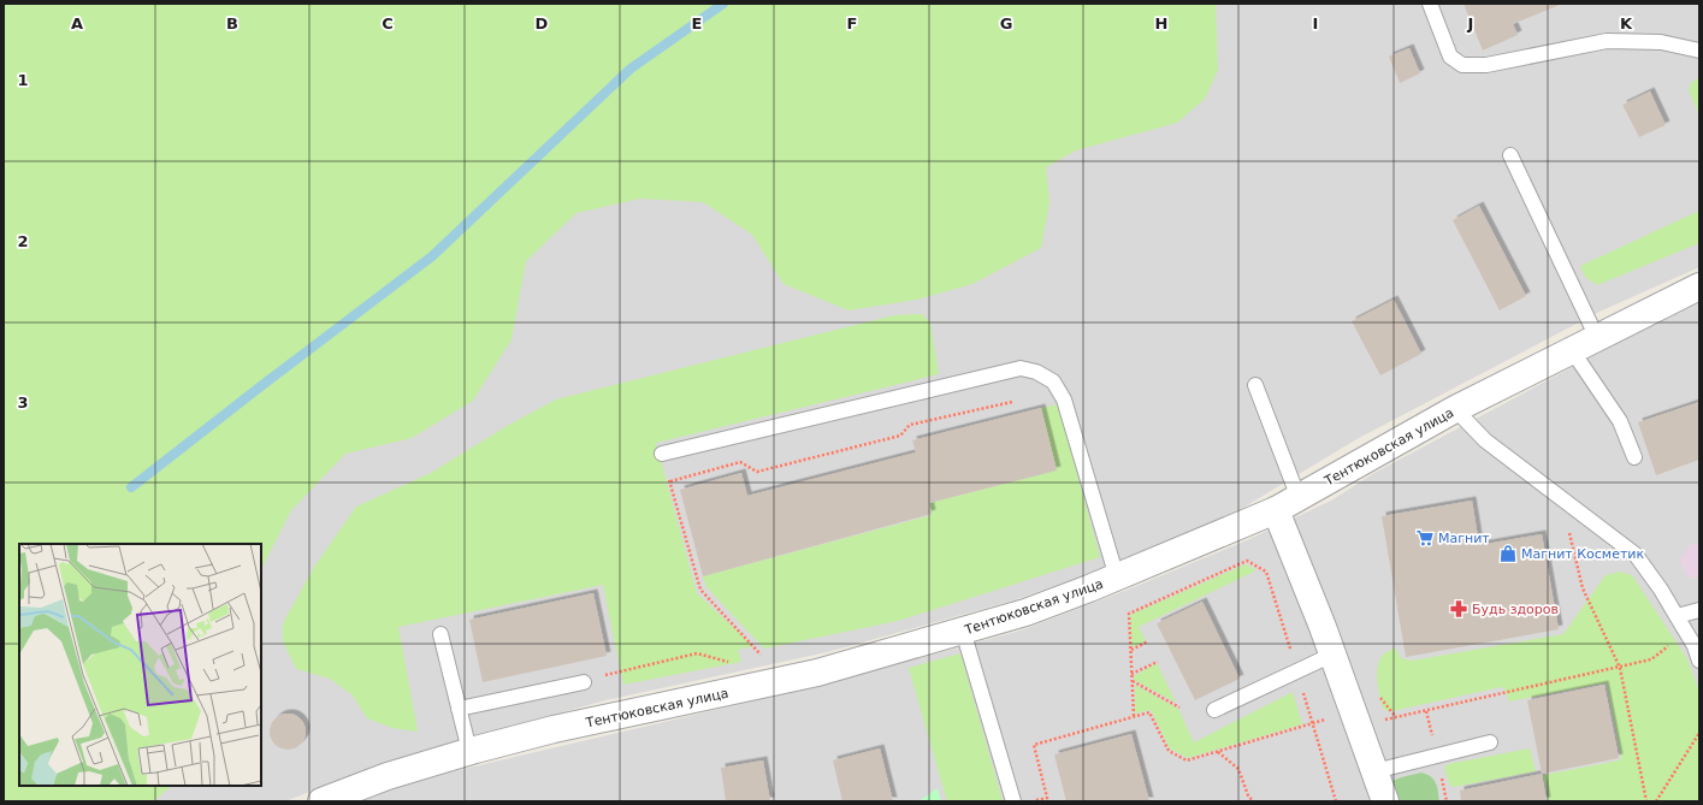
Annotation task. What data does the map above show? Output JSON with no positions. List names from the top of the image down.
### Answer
{
  "streets": {
    "street": ["Тентюковская улица"]
  },
  "places": {
    "supermarket": ["Магнит"],
    "shop": ["Магнит Косметик"],
    "pharmacy": ["Будь здоров"]
  },
  "grid": {
    "columns": [
      "A",
      "B",
      "C",
      "D",
      "E",
      "F",
      "G",
      "H",
      "I",
      "J",
      "K"
    ],
    "rows": ["1", "2", "3"]
  }
}
